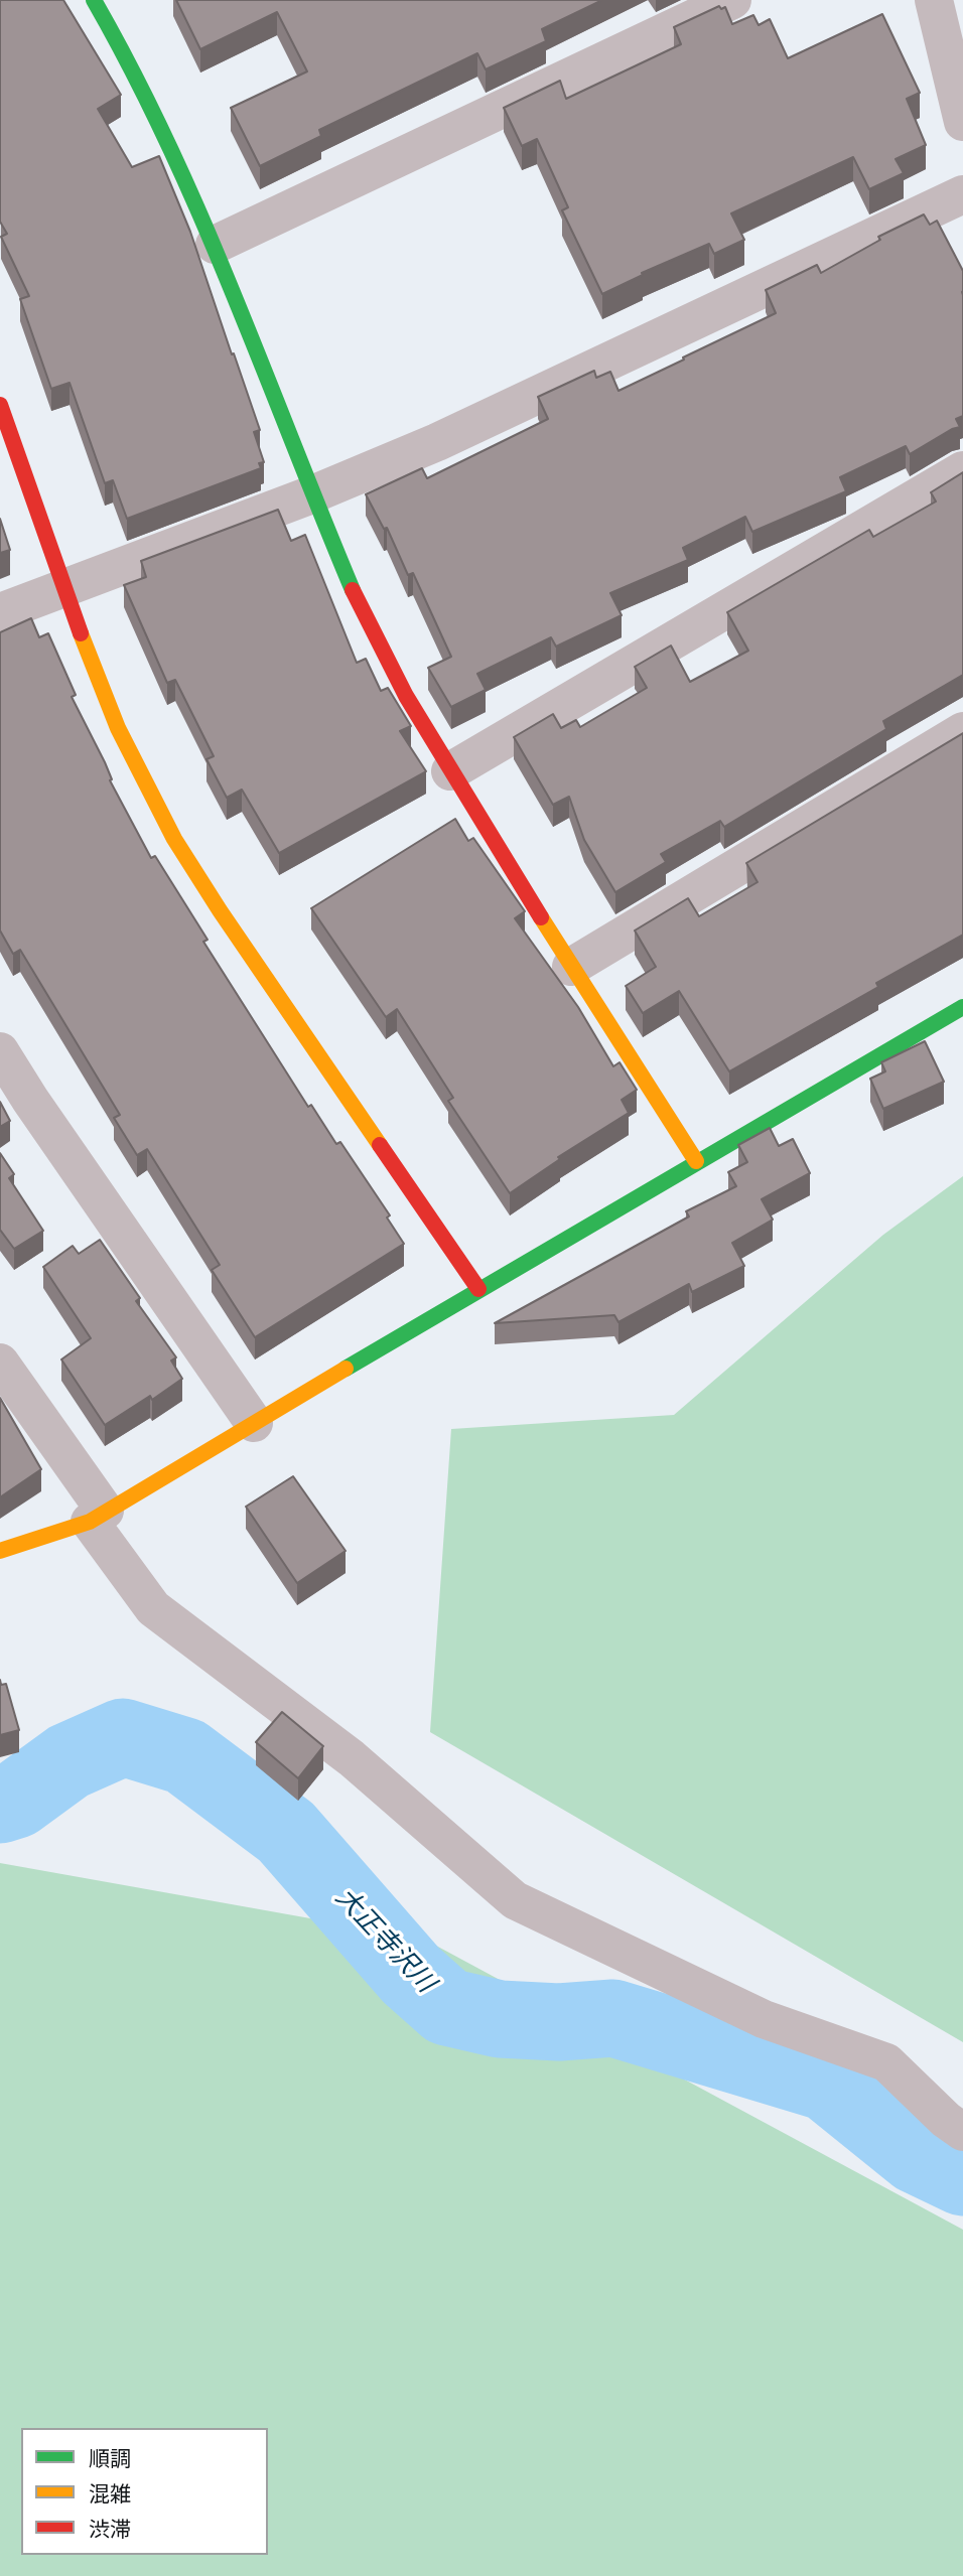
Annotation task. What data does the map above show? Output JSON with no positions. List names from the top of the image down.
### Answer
{
  "water": ["大正寺沢川"],
  "legend": ["順調", "混雑", "渋滞"]
}
